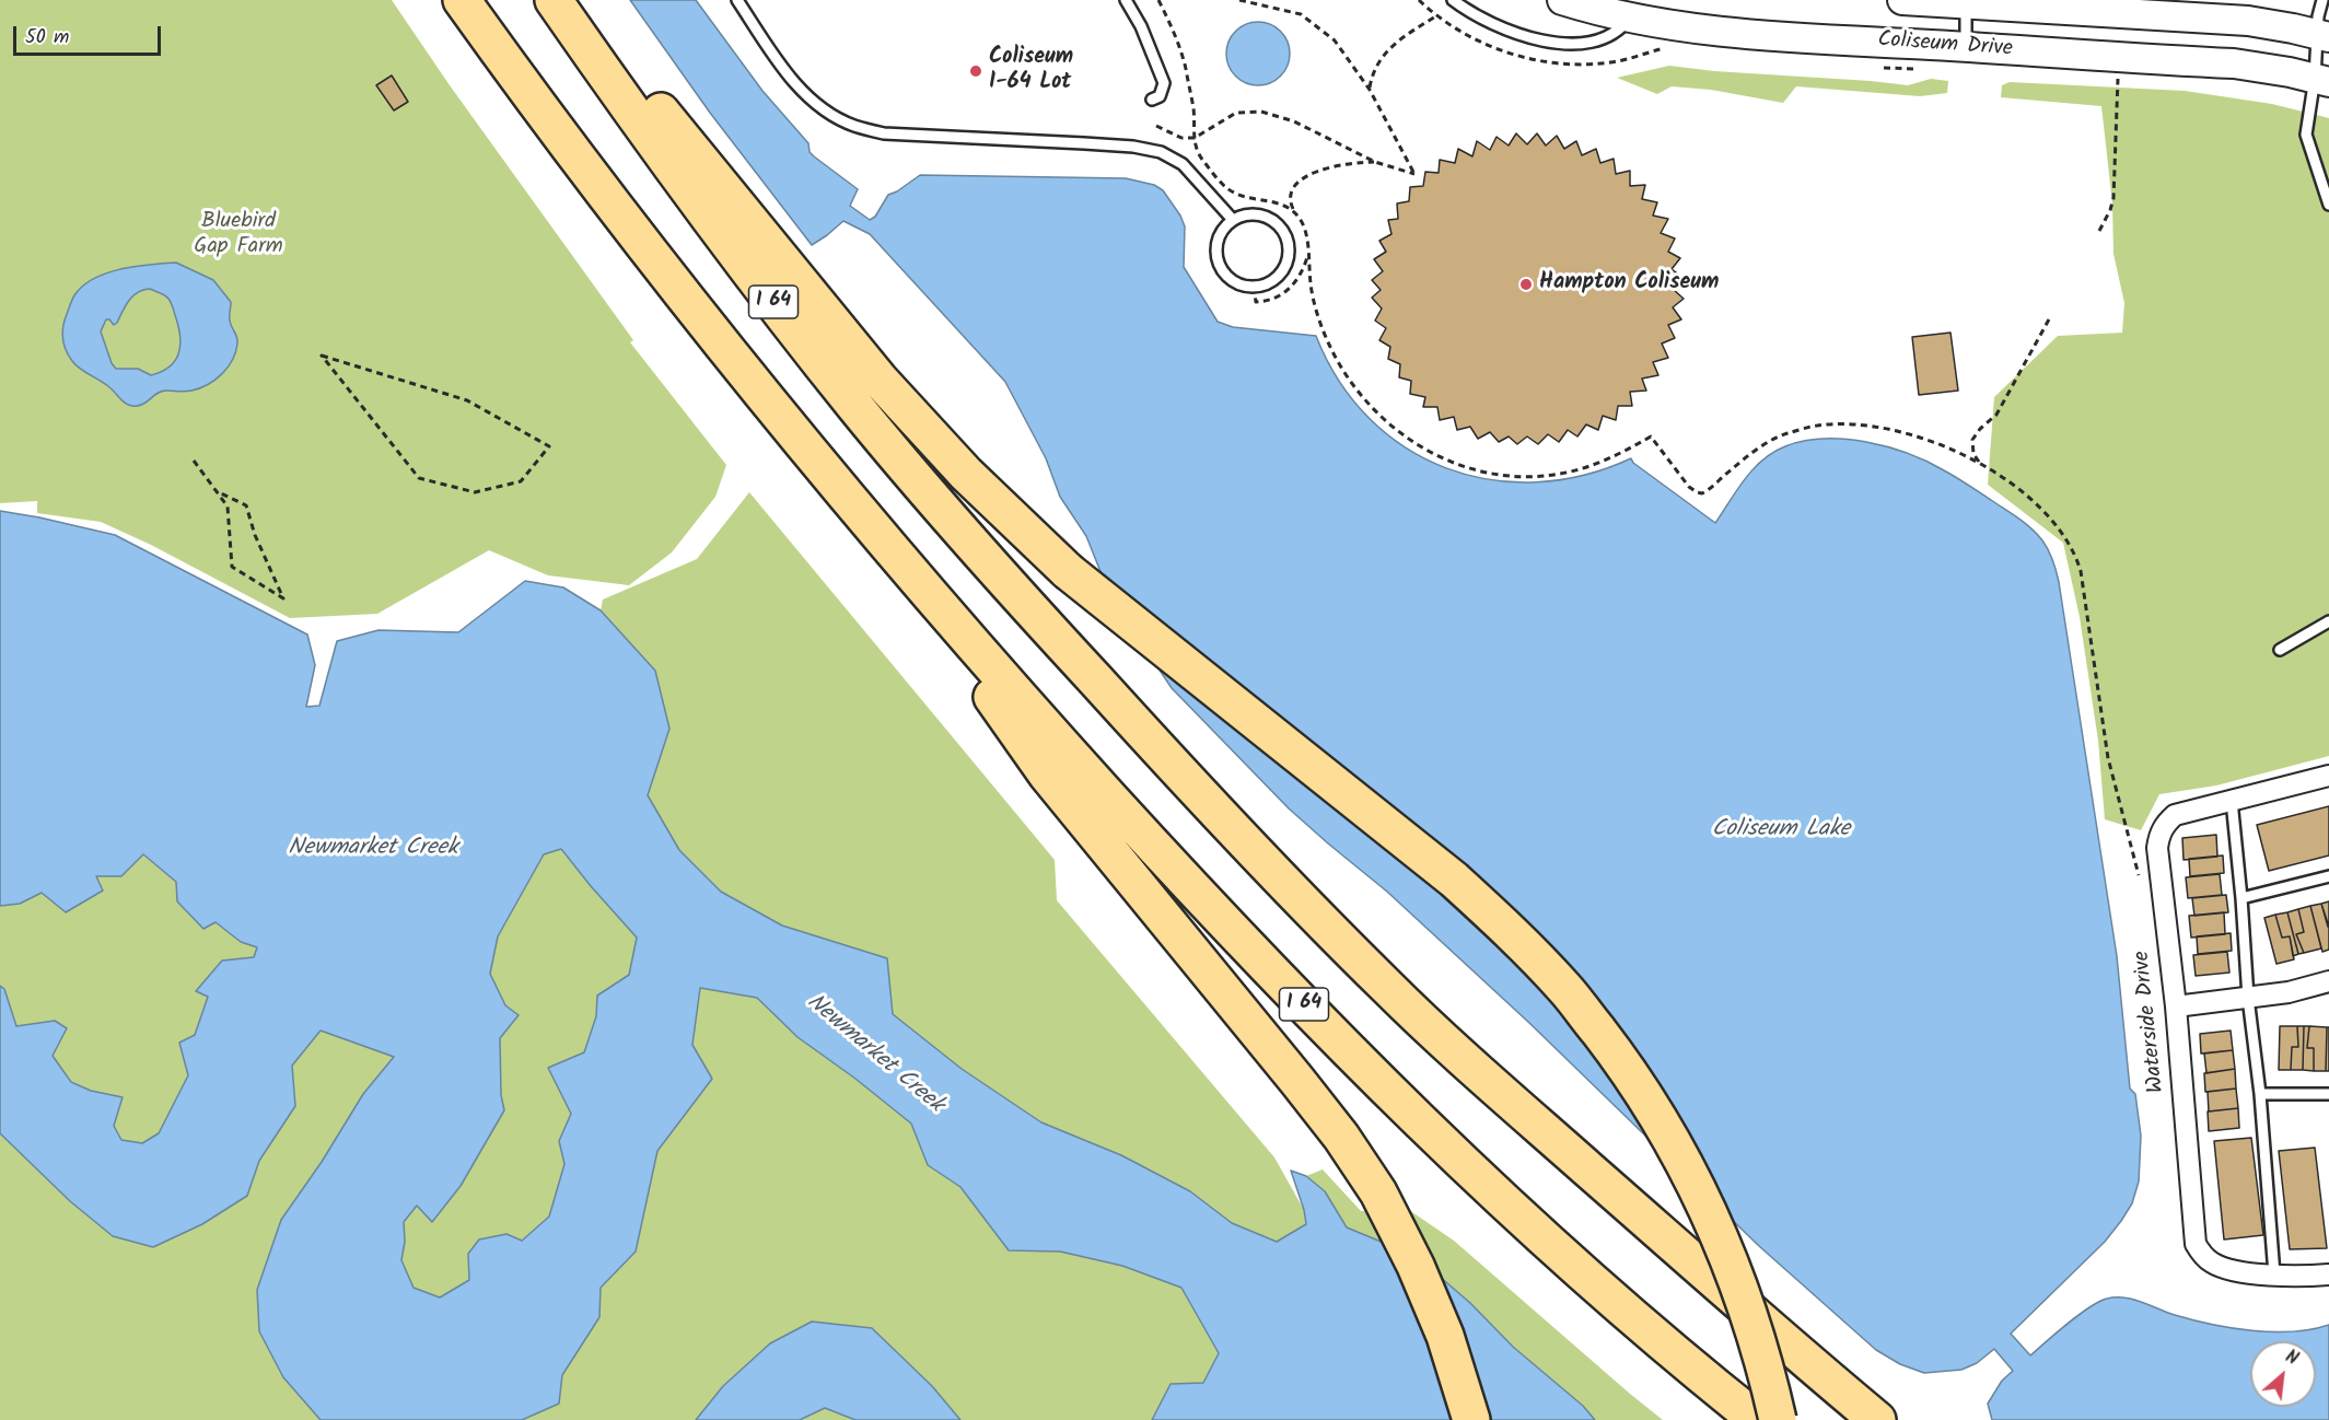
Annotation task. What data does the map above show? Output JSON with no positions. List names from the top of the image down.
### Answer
{
  "streets": {
    "highway": ["I 64"],
    "street": ["Coliseum Drive", "Waterside Drive"]
  },
  "water": ["Coliseum Lake", "Newmarket Creek"],
  "parks": ["Bluebird Gap Farm"],
  "places": ["Coliseum I-64 Lot", "Hampton Coliseum"],
  "scale_bar": "50 m",
  "north": "top right"
}
